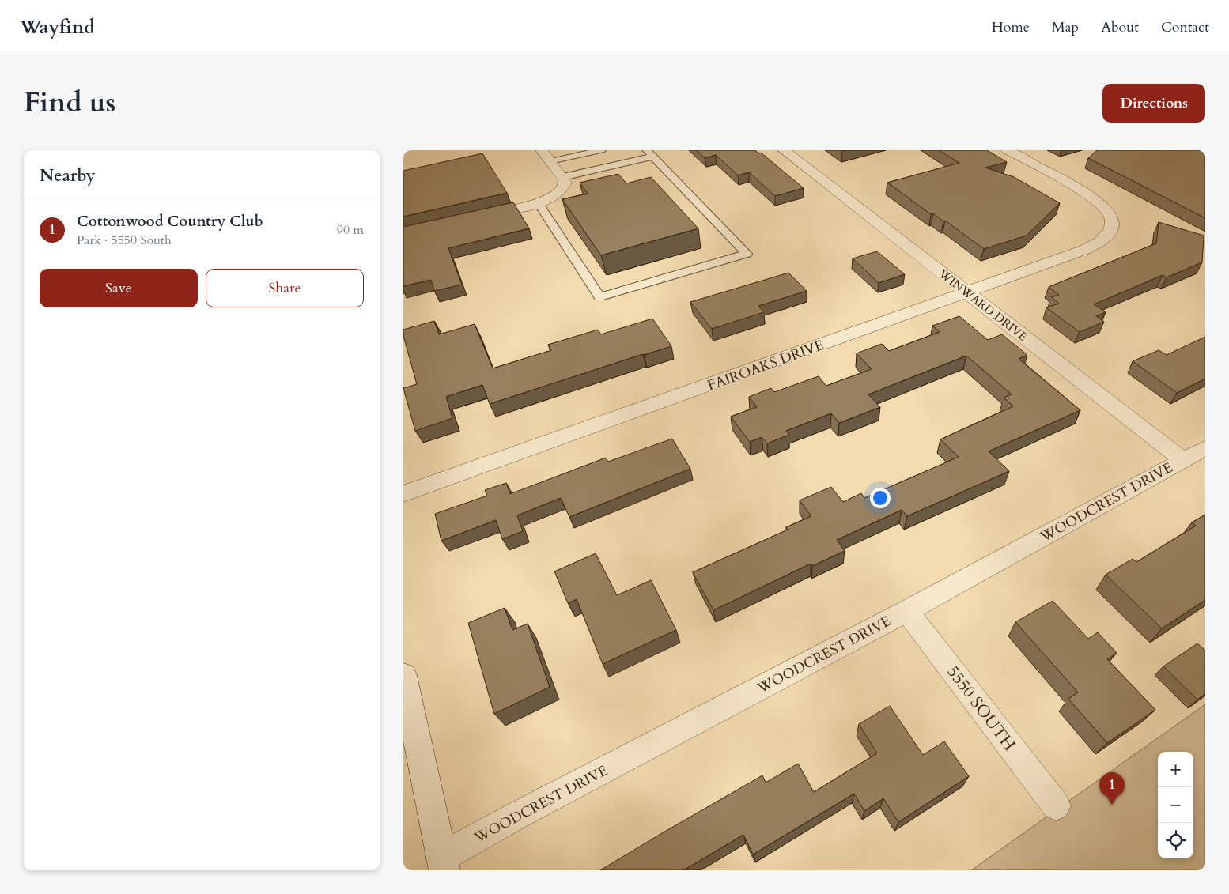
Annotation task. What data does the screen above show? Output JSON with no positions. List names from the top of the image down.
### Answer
{
  "streets": {
    "street": [
      "WINWARD DRIVE",
      "FAIROAKS DRIVE",
      "WOODCREST DRIVE",
      "5550 SOUTH"
    ]
  },
  "crossings": [
    ["WINWARD DRIVE", "FAIROAKS DRIVE"],
    ["WINWARD DRIVE", "WOODCREST DRIVE"],
    ["WOODCREST DRIVE", "5550 SOUTH"]
  ],
  "page": {
    "header": "Wayfind",
    "nav": [
      "Home",
      "Map",
      "About",
      "Contact"
    ],
    "title": "Find us",
    "buttons": [
      "Directions",
      ["Save", "Share"]
    ],
    "heading": "Nearby",
    "list": [
      {
        "mark": "1",
        "name": "Cottonwood Country Club",
        "note": "Park · 5550 South",
        "value": "90 m"
      }
    ],
    "map_buttons": ["+", "−"],
    "pins": "1"
  }
}
